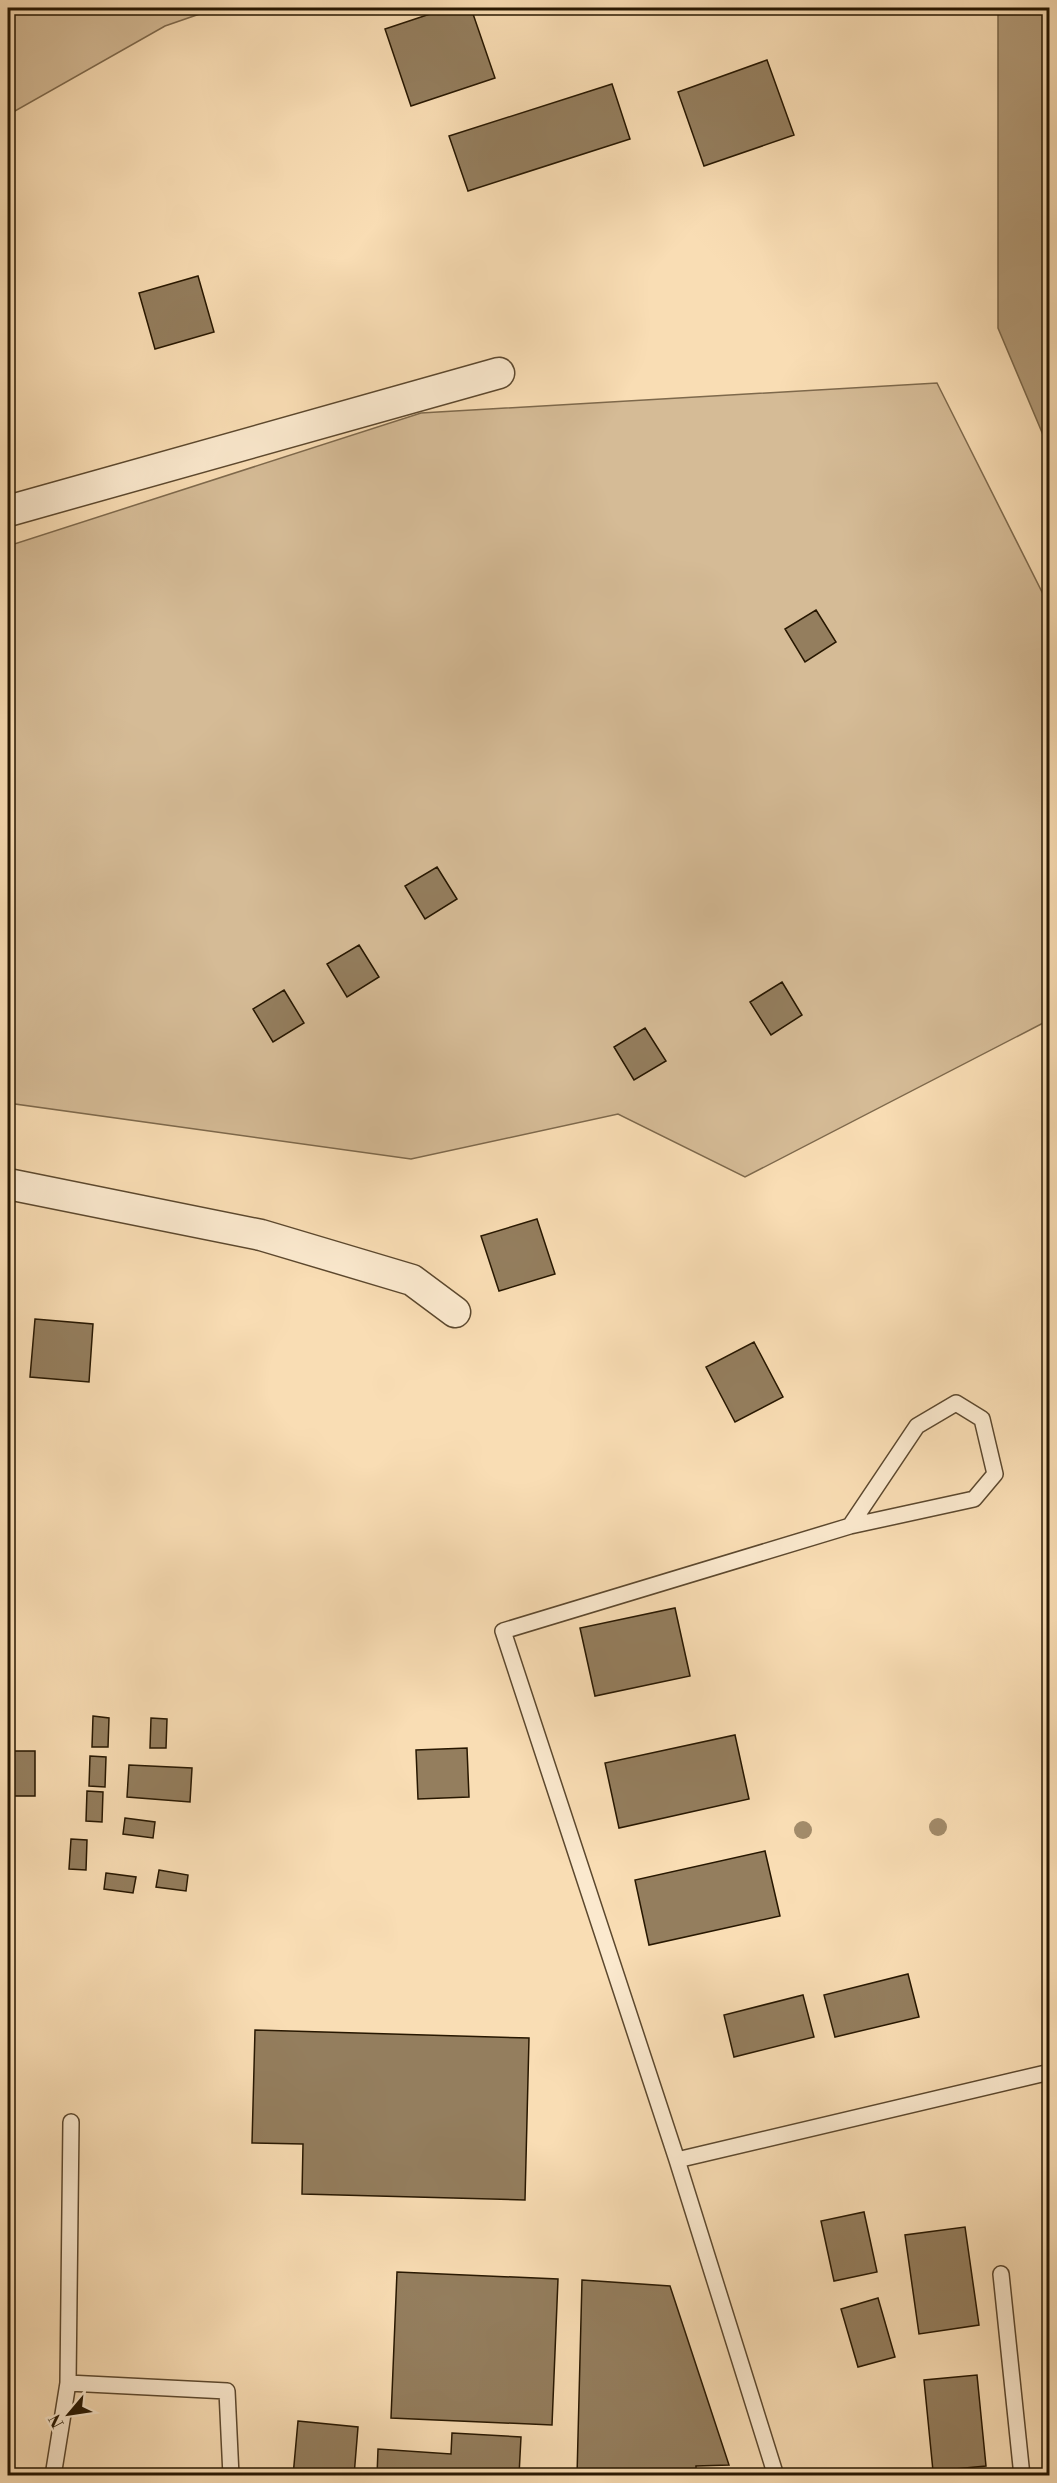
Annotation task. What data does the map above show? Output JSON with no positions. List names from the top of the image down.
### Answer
{
  "north": "bottom left"
}
